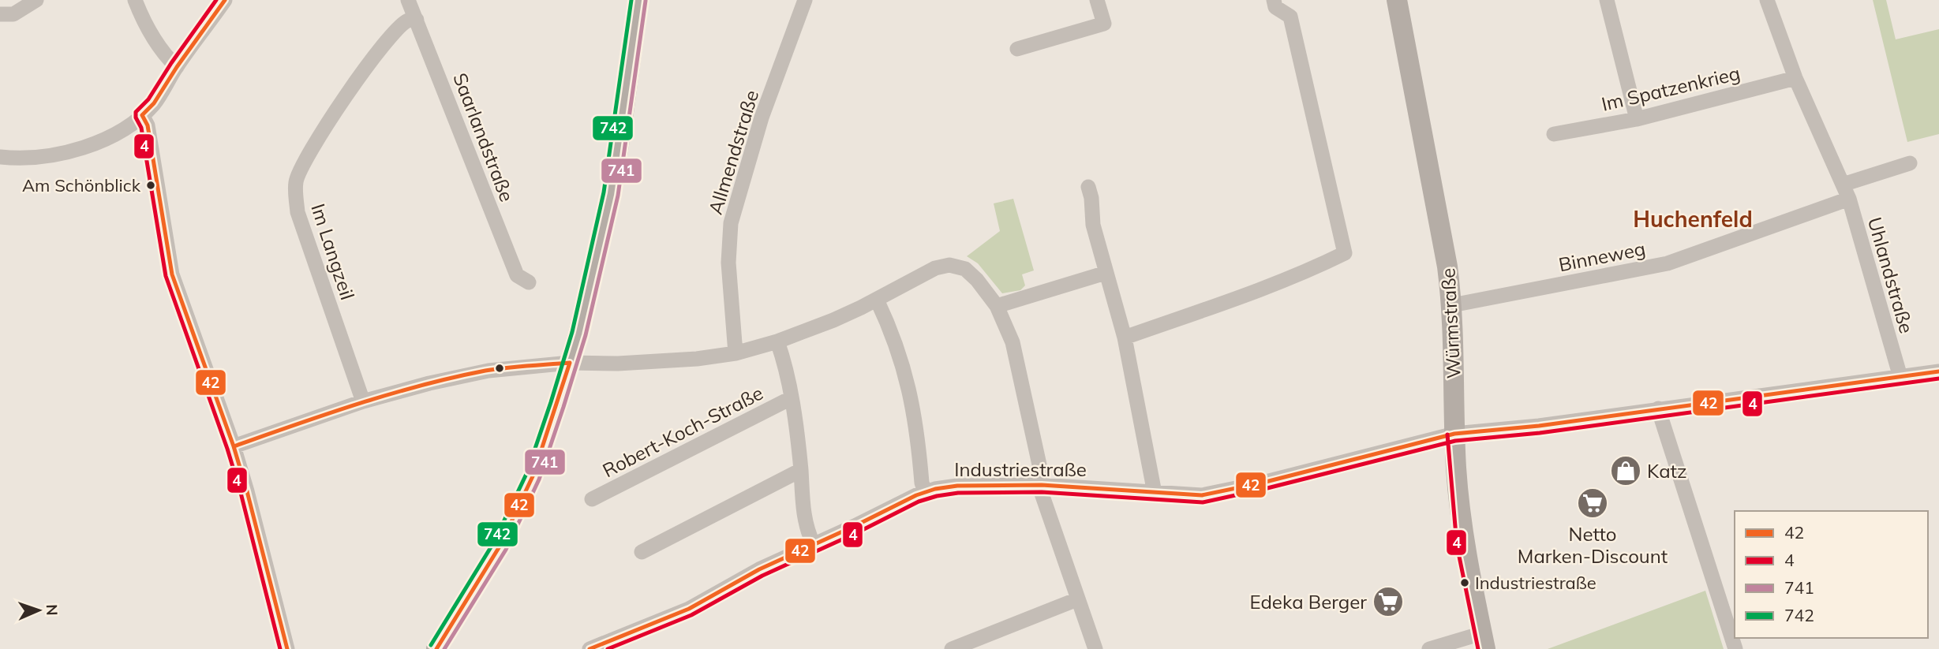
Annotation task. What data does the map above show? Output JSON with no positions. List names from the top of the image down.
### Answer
{
  "streets": {
    "main road": ["Würmstraße"],
    "street": [
      "Im Spatzenkrieg",
      "Saarlandstraße",
      "Allmendstraße",
      "Im Langzeil",
      "Binneweg",
      "Uhlandstraße",
      "Robert-Koch-Straße",
      "Industriestraße"
    ]
  },
  "crossings": [
    ["Im Spatzenkrieg", "Uhlandstraße"],
    ["Saarlandstraße", "Im Langzeil"],
    ["Binneweg", "Uhlandstraße"],
    ["Binneweg", "Würmstraße"],
    ["Uhlandstraße", "Industriestraße"],
    ["Würmstraße", "Industriestraße"],
    ["Robert-Koch-Straße", "Industriestraße"]
  ],
  "districts": ["Huchenfeld"],
  "places": {
    "other": ["Am Schönblick", "Industriestraße"],
    "shop": ["Katz"],
    "supermarket": ["Netto Marken-Discount", "Edeka Berger"]
  },
  "lines": [
    "transit line 42",
    "transit line 4",
    "transit line 742",
    "transit line 741"
  ],
  "legend": [
    "42",
    "4",
    "741",
    "742"
  ],
  "north": "right"
}
